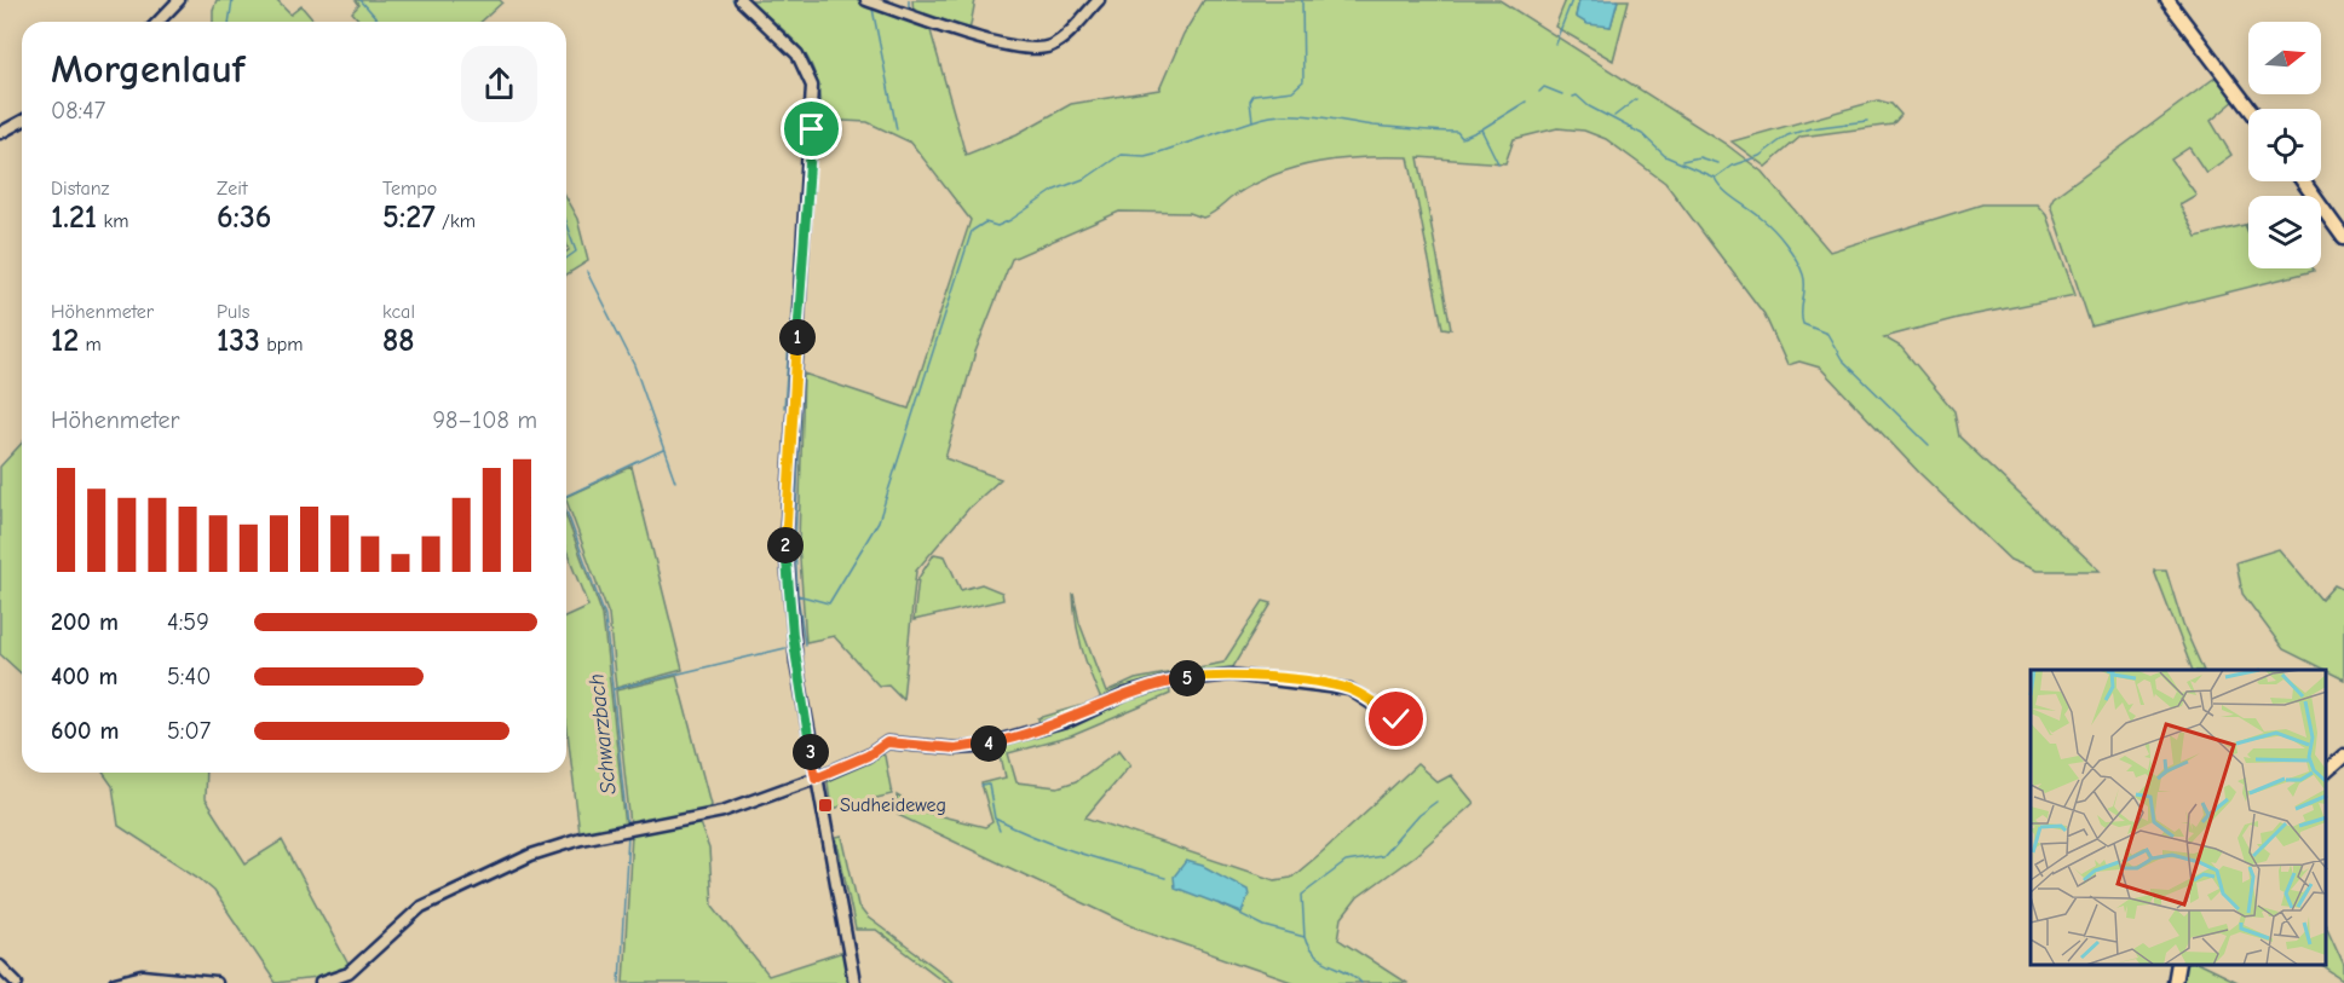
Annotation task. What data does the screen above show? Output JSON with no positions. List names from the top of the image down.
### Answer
{
  "water": ["Schwarzbach"],
  "places": {
    "transit": ["Sudheideweg"]
  },
  "north": "right",
  "page": {
    "heading": ["Morgenlauf", "08:47"],
    "stats": [
      ["Distanz", "1.21 km"],
      ["Zeit", "6:36"],
      ["Tempo", "5:27 /km"],
      ["Höhenmeter", "12 m"],
      ["Puls", "133 bpm"],
      ["kcal", "88"]
    ],
    "pins": [
      "1",
      "2",
      "5",
      "4",
      "3"
    ],
    "chart": ["Höhenmeter", "98–108 m"],
    "list": [
      {
        "name": "200 m",
        "note": "4:59"
      },
      {
        "name": "400 m",
        "note": "5:40"
      },
      {
        "name": "600 m",
        "note": "5:07"
      }
    ]
  }
}
